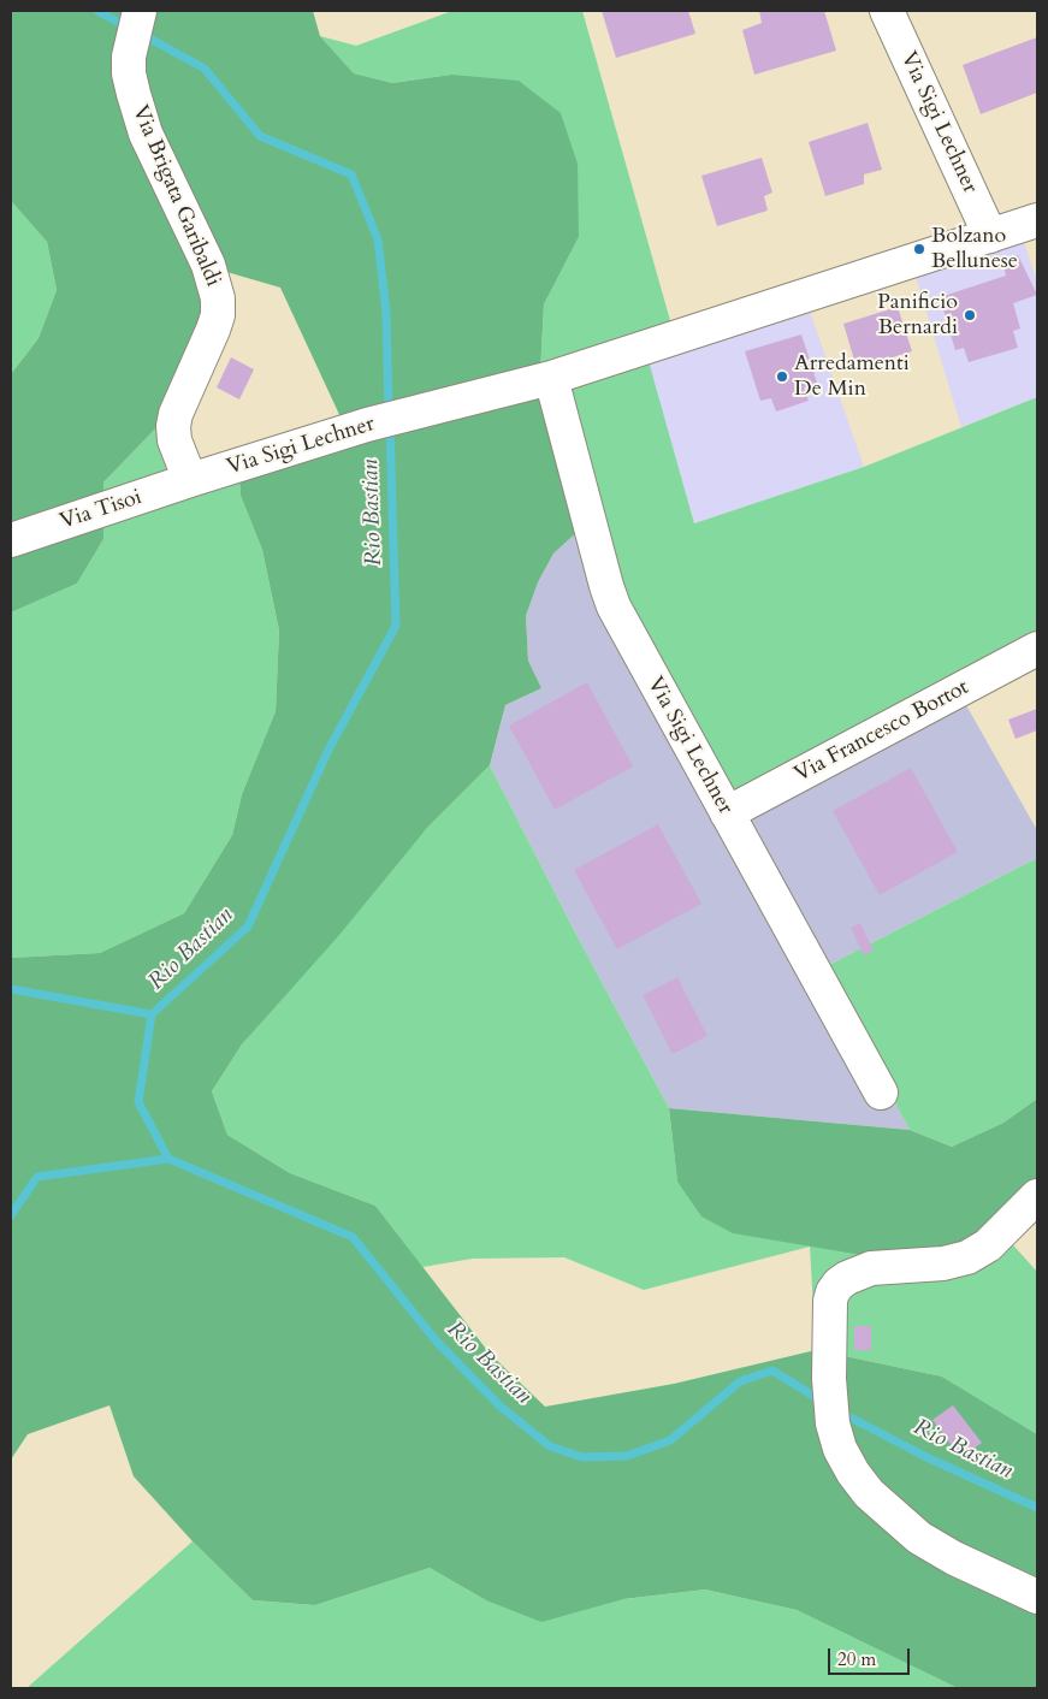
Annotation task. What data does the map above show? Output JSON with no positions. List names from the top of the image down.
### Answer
{
  "streets": {
    "street": [
      "Via Sigi Lechner",
      "Via Brigata Garibaldi",
      "Via Tisoi",
      "Via Francesco Bortot"
    ]
  },
  "crossings": [
    ["Via Sigi Lechner", "Via Brigata Garibaldi"],
    ["Via Sigi Lechner", "Via Tisoi"],
    ["Via Sigi Lechner", "Via Francesco Bortot"],
    ["Via Brigata Garibaldi", "Via Tisoi"]
  ],
  "water": ["Rio Bastian"],
  "places": ["Bolzano Bellunese", "Panificio Bernardi", "Arredamenti De Min"],
  "scale_bar": "20 m"
}
